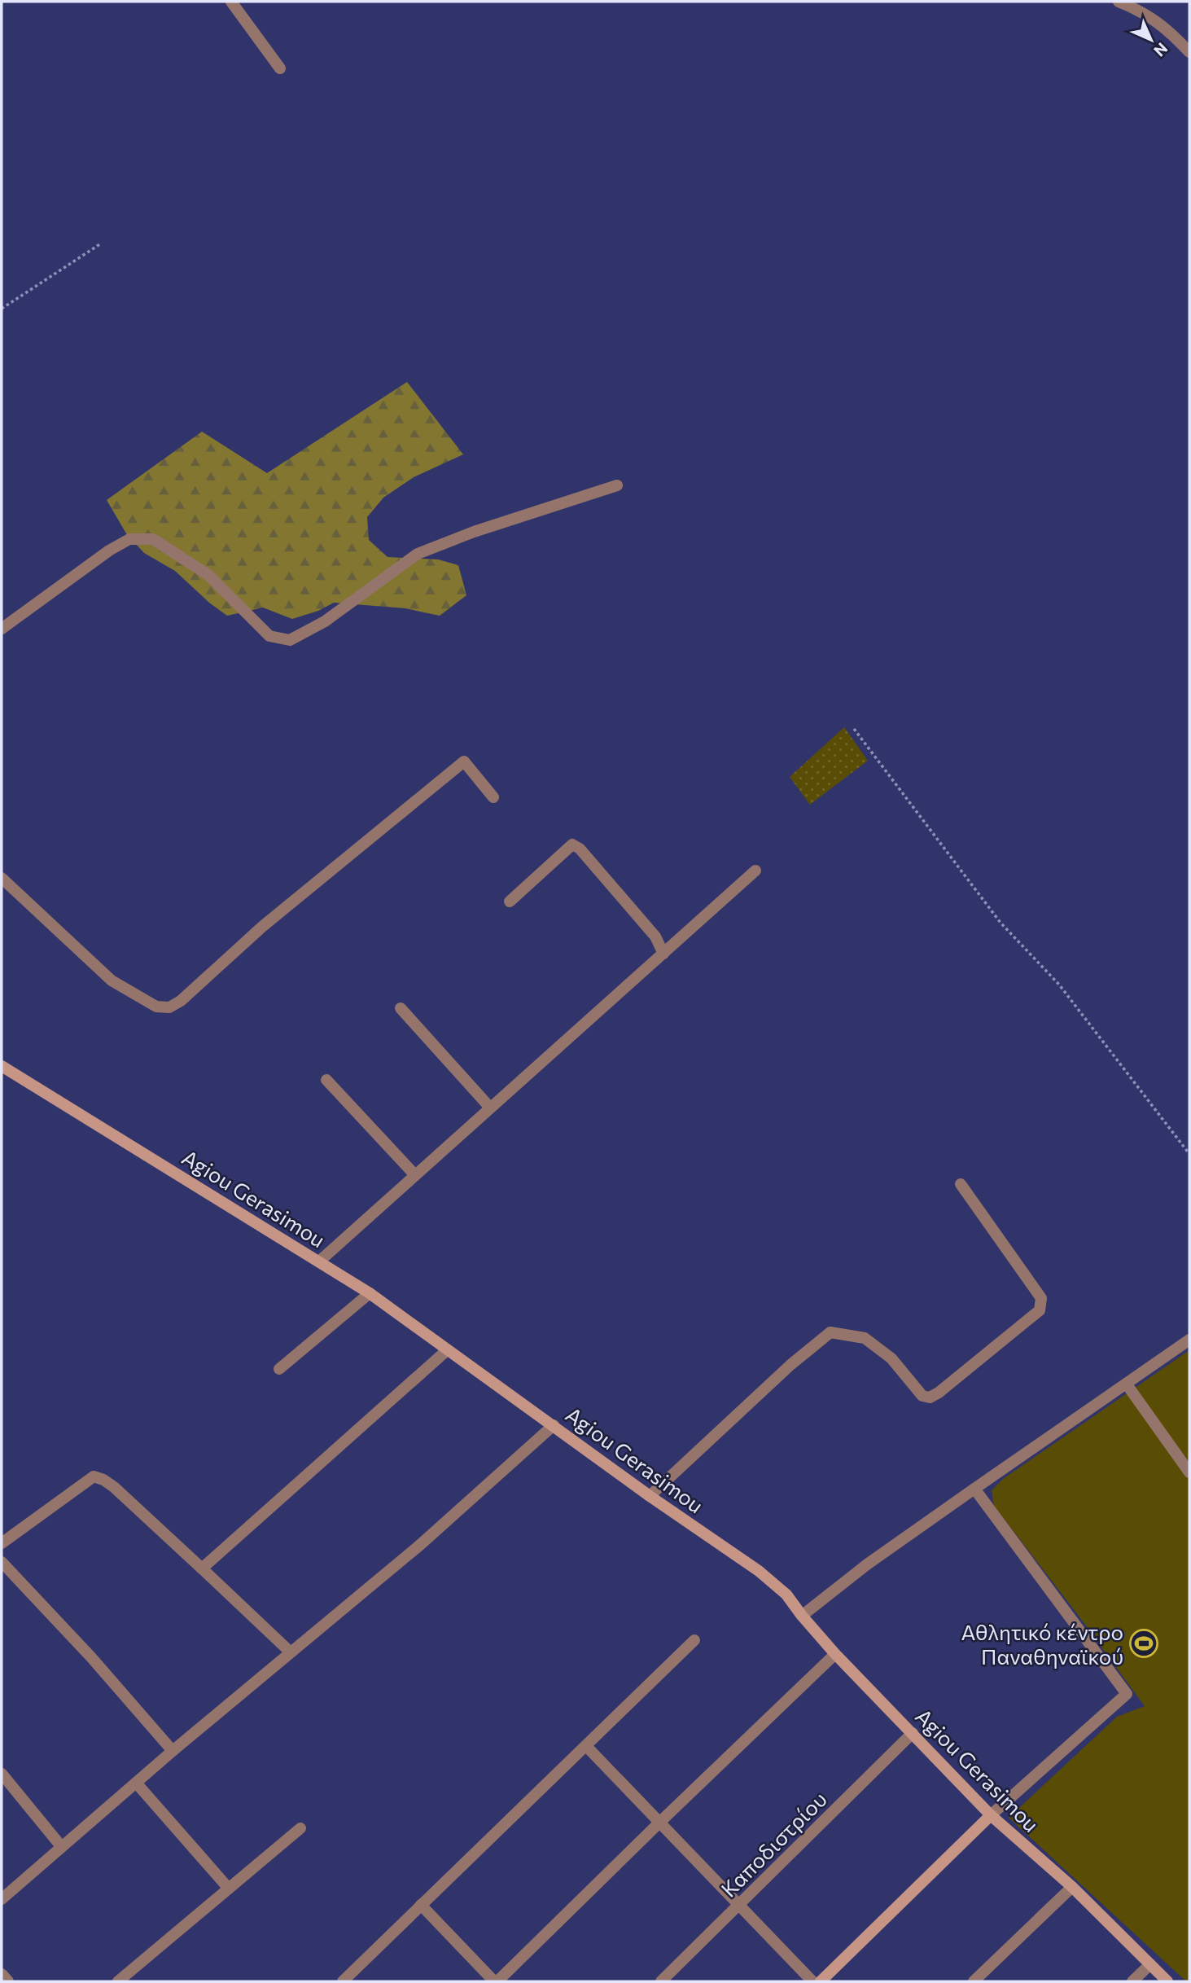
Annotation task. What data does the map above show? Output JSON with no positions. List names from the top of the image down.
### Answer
{
  "streets": {
    "street": ["Agiou Gerasimou", "Καποδιστρίου"]
  },
  "crossings": [
    ["Agiou Gerasimou", "Καποδιστρίου"]
  ],
  "places": {
    "sports": ["Αθλητικό κέντρο Παναθηναϊκού"]
  },
  "north": "bottom right"
}
